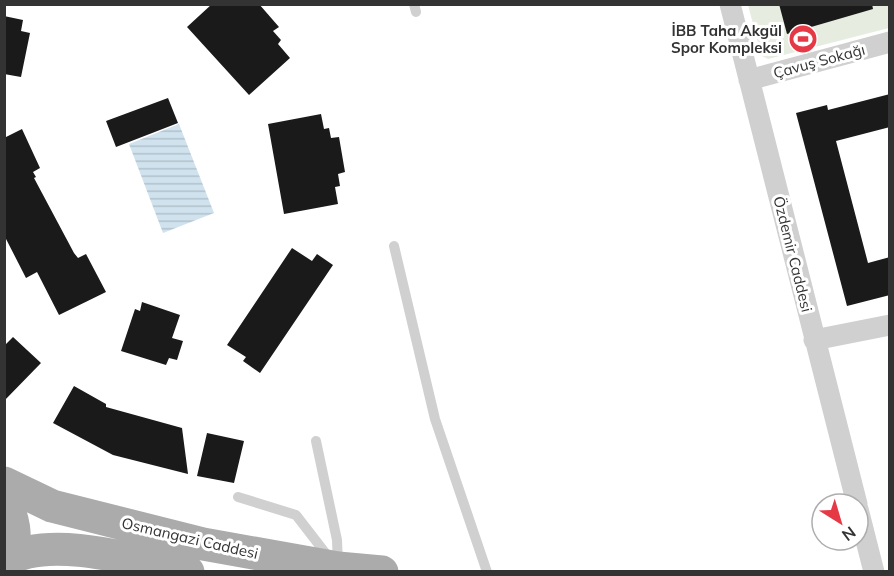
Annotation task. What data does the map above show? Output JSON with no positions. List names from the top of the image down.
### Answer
{
  "streets": {
    "main road": ["Osmangazi Caddesi"],
    "street": ["Çavuş Sokağı", "Özdemir Caddesi"]
  },
  "crossings": [
    ["Çavuş Sokağı", "Özdemir Caddesi"]
  ],
  "places": {
    "sports": ["İBB Taha Akgül Spor Kompleksi"]
  },
  "north": "bottom right"
}
